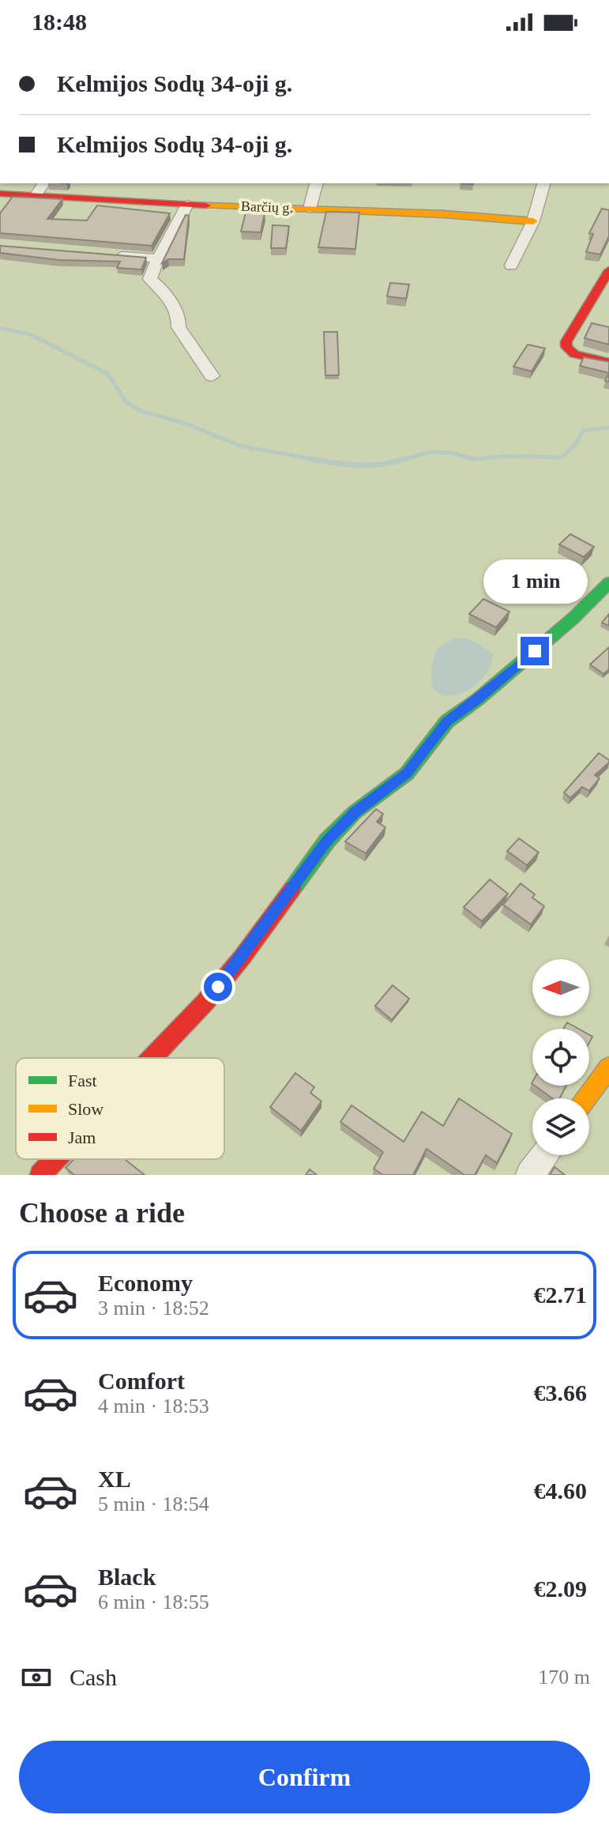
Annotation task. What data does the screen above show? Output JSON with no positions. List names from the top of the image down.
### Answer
{
  "streets": {
    "street": ["Barčių g."]
  },
  "legend": ["Fast", "Slow", "Jam"],
  "north": "left",
  "page": {
    "status": "18:48",
    "banner": ["Kelmijos Sodų 34-oji g.", "Kelmijos Sodų 34-oji g."],
    "bubble": "1 min",
    "heading": "Choose a ride",
    "list": [
      {
        "name": "Economy",
        "note": "3 min · 18:52",
        "value": "€2.71"
      },
      {
        "name": "Comfort",
        "note": "4 min · 18:53",
        "value": "€3.66"
      },
      {
        "name": "XL",
        "note": "5 min · 18:54",
        "value": "€4.60"
      },
      {
        "name": "Black",
        "note": "6 min · 18:55",
        "value": "€2.09"
      }
    ],
    "pay": ["Cash", "170 m"],
    "buttons": "Confirm"
  }
}
